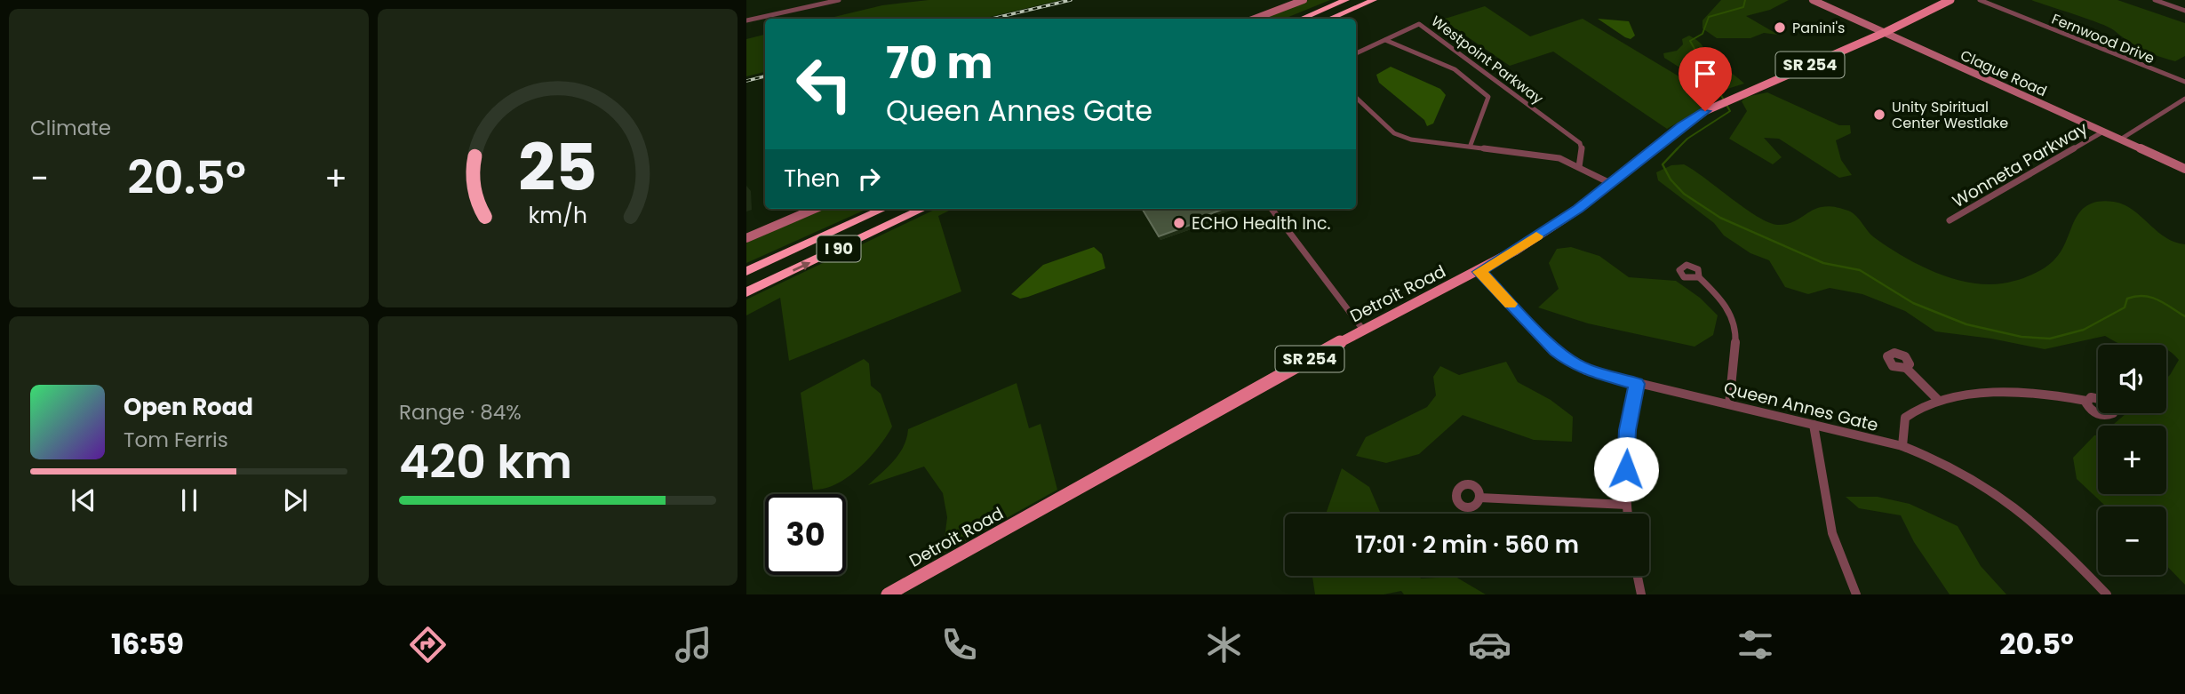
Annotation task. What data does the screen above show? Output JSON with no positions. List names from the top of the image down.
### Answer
{
  "streets": {
    "highway": ["I 90"],
    "main road": ["SR 254", "Clague Road", "Detroit Road"],
    "street": [
      "Fernwood Drive",
      "Westpoint Parkway",
      "Wonneta Parkway",
      "Queen Annes Gate"
    ]
  },
  "crossings": [
    ["Clague Road", "Wonneta Parkway"],
    ["Clague Road", "Detroit Road"],
    ["Detroit Road", "Queen Annes Gate"]
  ],
  "places": ["Panini's", "Unity Spiritual Center Westlake", "ECHO Health Inc."],
  "page": {
    "tile": [
      "Climate",
      ["Range · 84%", "420 km"]
    ],
    "turn": ["70 m", "Queen Annes Gate"],
    "then": "Then",
    "heat": ["−", "20.5°", "+"],
    "map_buttons": ["+", "−"],
    "song": ["Open Road", "Tom Ferris"],
    "limit": "30",
    "trip": "17:01 · 2 min · 560 m",
    "tabs": ["16:59", "20.5°"],
    "gauge": ["25", "km/h"]
  }
}
